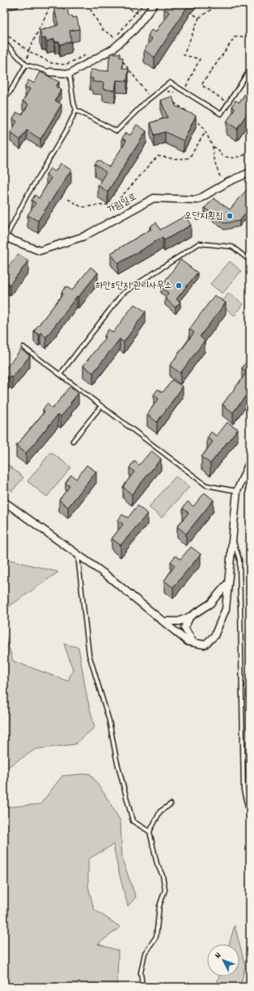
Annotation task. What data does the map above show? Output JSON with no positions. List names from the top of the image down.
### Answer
{
  "streets": {
    "street": ["가림일로"]
  },
  "places": ["오단지횟집", "하안5단지 관리사무소"],
  "north": "top left"
}
